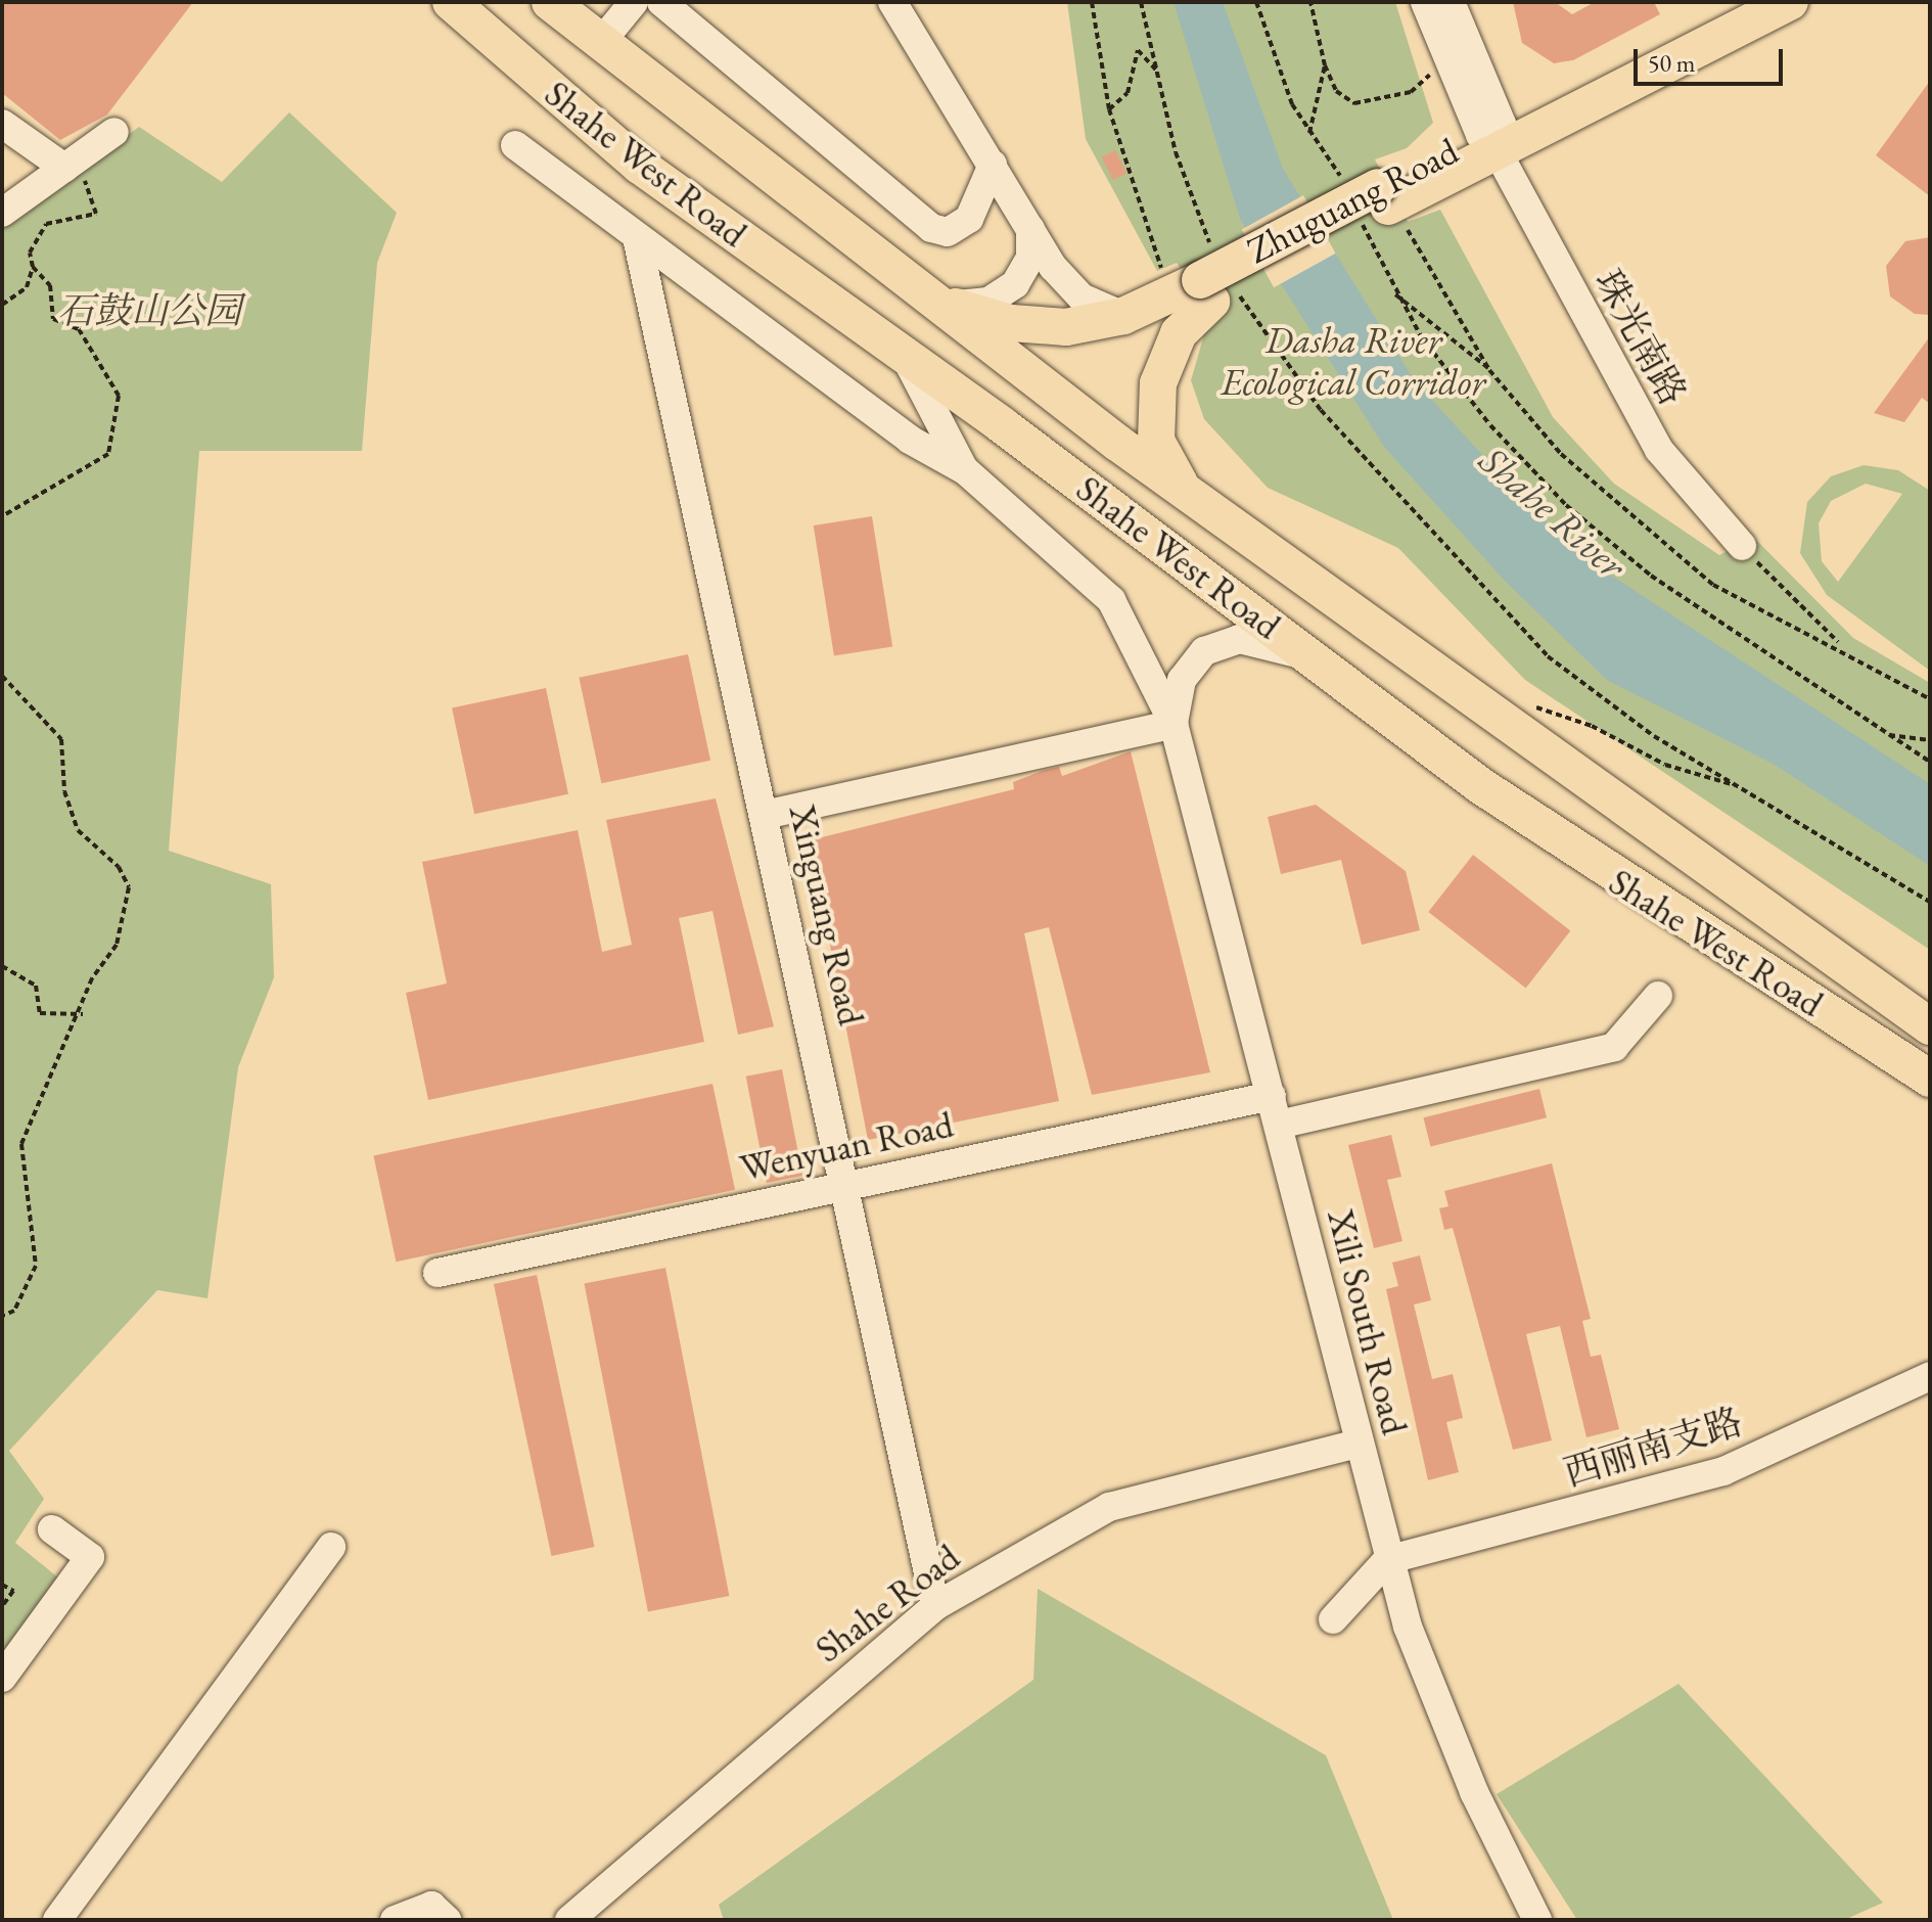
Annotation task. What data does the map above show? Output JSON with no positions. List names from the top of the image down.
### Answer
{
  "streets": {
    "main road": ["Shahe West Road", "Zhuguang Road"],
    "street": [
      "珠光南路",
      "Xinguang Road",
      "Wenyuan Road",
      "Xili South Road",
      "西丽南支路",
      "Shahe Road"
    ]
  },
  "crossings": [
    ["Shahe West Road", "Zhuguang Road"],
    ["Shahe West Road", "Xili South Road"],
    ["Zhuguang Road", "珠光南路"],
    ["Xinguang Road", "Wenyuan Road"],
    ["Xinguang Road", "Shahe Road"],
    ["Wenyuan Road", "Xili South Road"],
    ["Xili South Road", "西丽南支路"],
    ["Xili South Road", "Shahe Road"]
  ],
  "water": ["Shahe River"],
  "parks": ["石鼓山公园", "Dasha River Ecological Corridor"],
  "scale_bar": "50 m"
}
